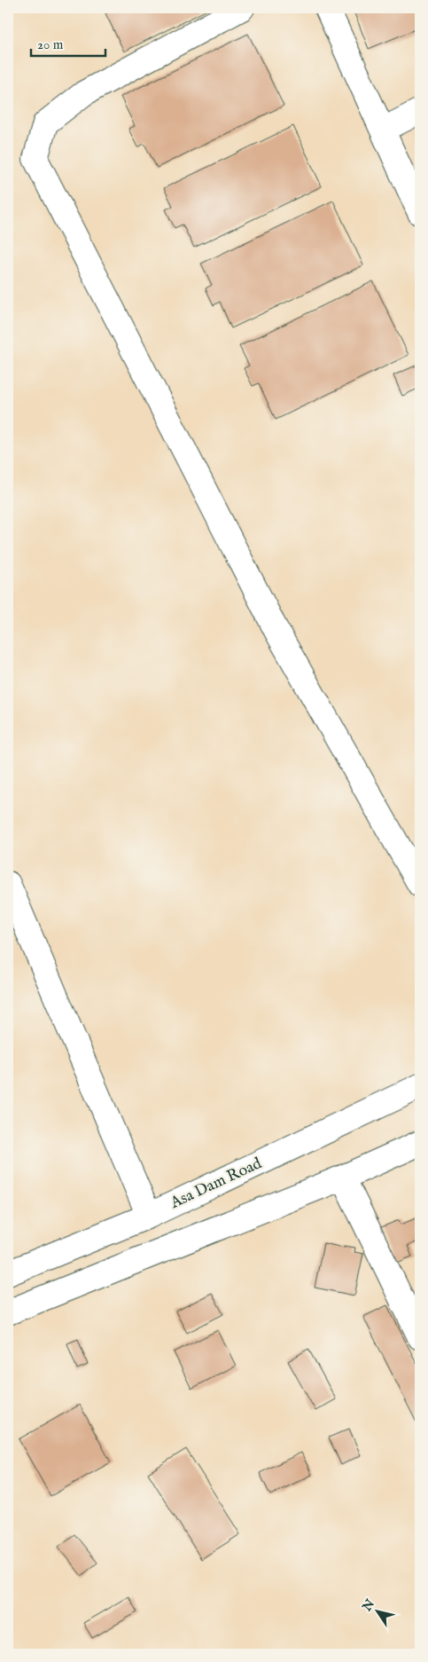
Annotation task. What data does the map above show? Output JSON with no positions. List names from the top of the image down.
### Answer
{
  "streets": {
    "main road": ["Asa Dam Road"]
  },
  "scale_bar": "20 m",
  "north": "top left"
}
